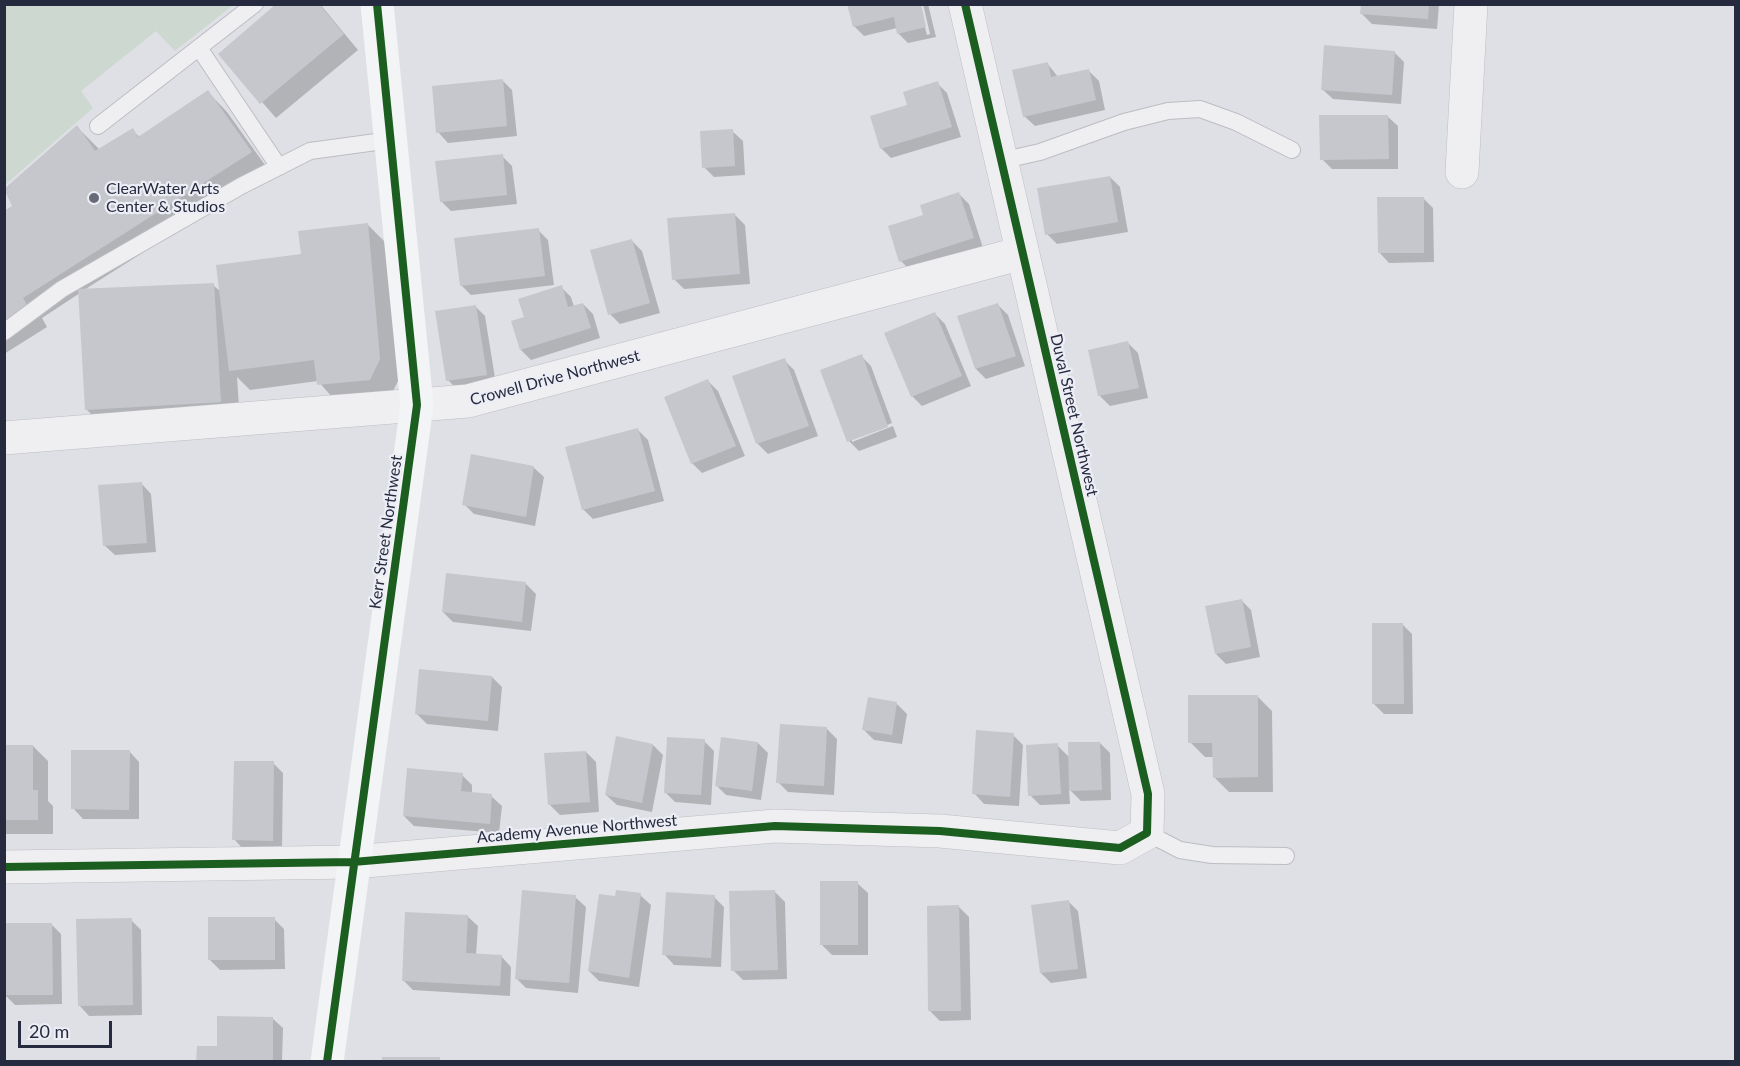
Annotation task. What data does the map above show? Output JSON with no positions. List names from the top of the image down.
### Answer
{
  "streets": {
    "street": [
      "Crowell Drive Northwest",
      "Duval Street Northwest",
      "Kerr Street Northwest",
      "Academy Avenue Northwest"
    ]
  },
  "crossings": [
    ["Crowell Drive Northwest", "Duval Street Northwest"],
    ["Crowell Drive Northwest", "Kerr Street Northwest"],
    ["Duval Street Northwest", "Academy Avenue Northwest"],
    ["Kerr Street Northwest", "Academy Avenue Northwest"]
  ],
  "places": ["ClearWater Arts Center & Studios"],
  "scale_bar": "20 m"
}
